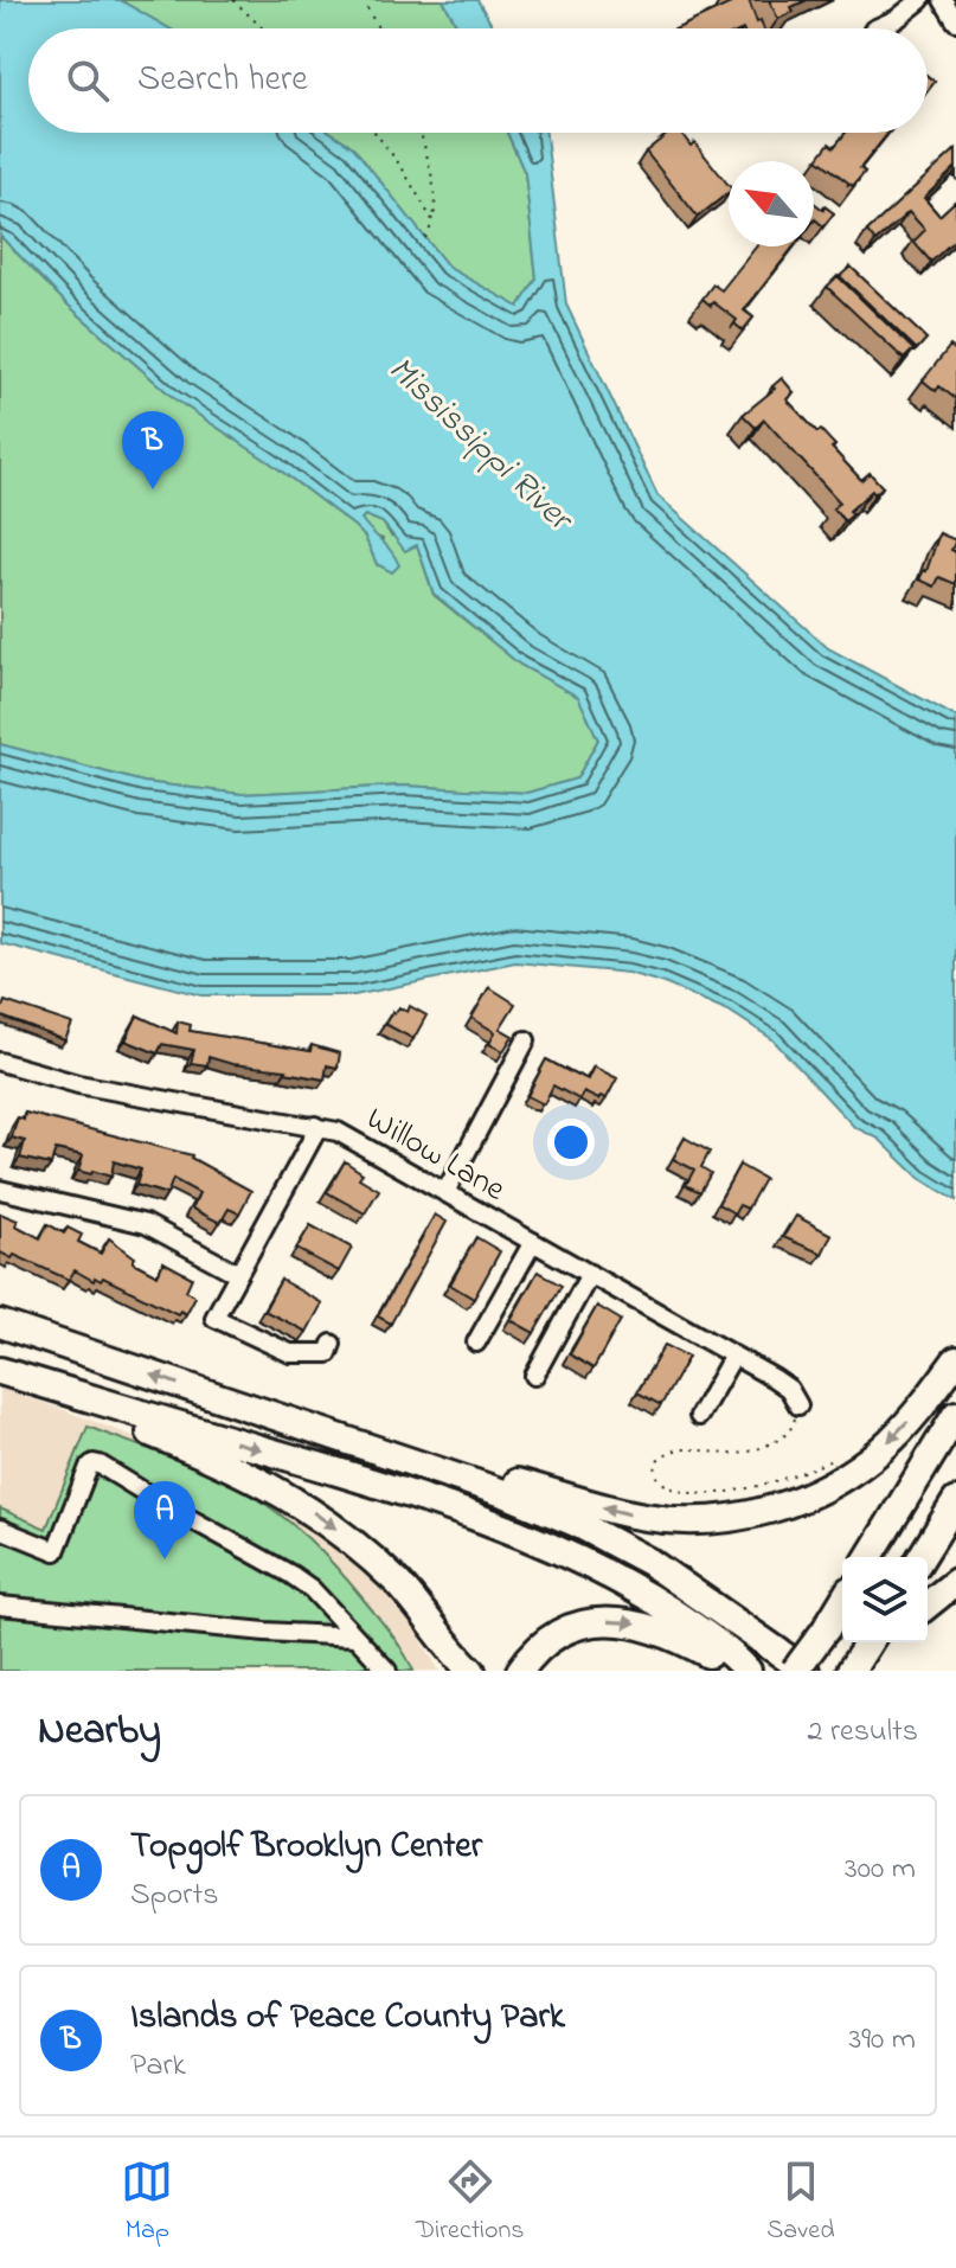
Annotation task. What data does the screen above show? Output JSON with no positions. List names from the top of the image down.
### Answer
{
  "streets": {
    "street": ["Willow Lane"]
  },
  "water": ["Mississippi River"],
  "north": "top left",
  "page": {
    "search": "Search here",
    "pins": ["B", "A"],
    "heading": ["Nearby", "2 results"],
    "list": [
      {
        "mark": "A",
        "name": "Topgolf Brooklyn Center",
        "note": "Sports",
        "value": "300 m"
      },
      {
        "mark": "B",
        "name": "Islands of Peace County Park",
        "note": "Park",
        "value": "390 m"
      }
    ],
    "nav": ["Map", "Directions", "Saved"]
  }
}
